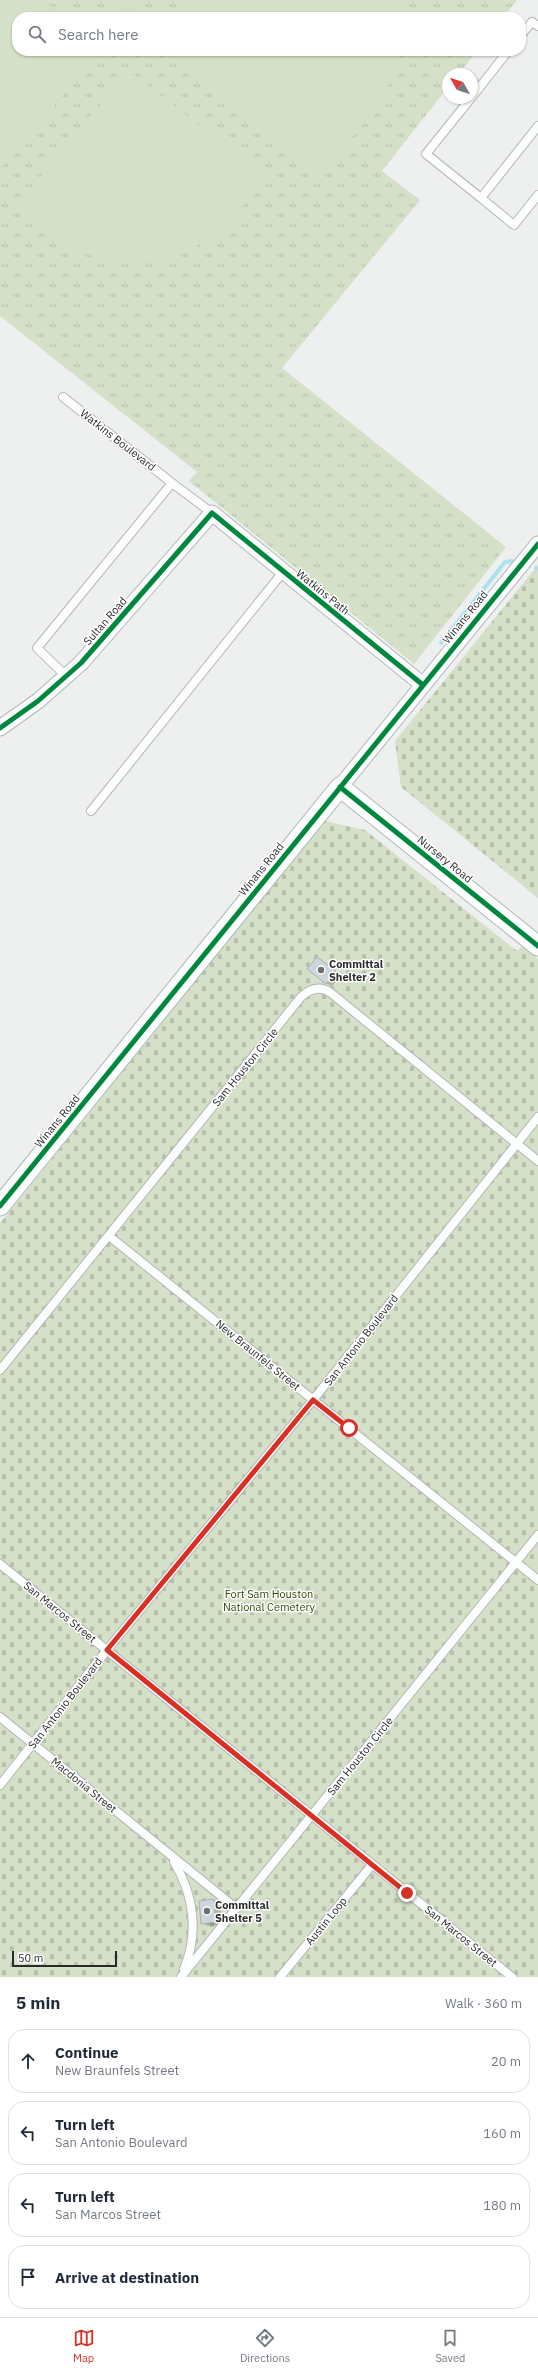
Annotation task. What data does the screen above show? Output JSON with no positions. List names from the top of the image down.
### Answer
{
  "streets": {
    "street": [
      "Watkins Path",
      "Winans Road",
      "Sultan Road",
      "Nursery Road"
    ],
    "lane": [
      "Watkins Boulevard",
      "Sam Houston Circle",
      "San Antonio Boulevard",
      "New Braunfels Street",
      "San Marcos Street",
      "Macdonia Street",
      "Austin Loop"
    ]
  },
  "crossings": [
    ["Watkins Boulevard", "Watkins Path"],
    ["Watkins Boulevard", "Sultan Road"],
    ["Watkins Path", "Winans Road"],
    ["Watkins Path", "Sultan Road"],
    ["Winans Road", "Nursery Road"],
    ["Sam Houston Circle", "San Antonio Boulevard"],
    ["Sam Houston Circle", "New Braunfels Street"],
    ["Sam Houston Circle", "San Marcos Street"],
    ["Sam Houston Circle", "Macdonia Street"],
    ["San Antonio Boulevard", "New Braunfels Street"],
    ["San Antonio Boulevard", "San Marcos Street"],
    ["San Antonio Boulevard", "Macdonia Street"],
    ["San Marcos Street", "Austin Loop"]
  ],
  "parks": ["Fort Sam Houston National Cemetery"],
  "places": ["Committal Shelter 2", "Committal Shelter 5"],
  "scale_bar": "50 m",
  "north": "top left",
  "page": {
    "search": "Search here",
    "scale": "50 m",
    "heading": ["5 min", "Walk · 360 m"],
    "list": [
      ["Continue", "New Braunfels Street", "20 m"],
      ["Turn left", "San Antonio Boulevard", "160 m"],
      ["Turn left", "San Marcos Street", "180 m"],
      "Arrive at destination"
    ],
    "nav": ["Map", "Directions", "Saved"]
  }
}
